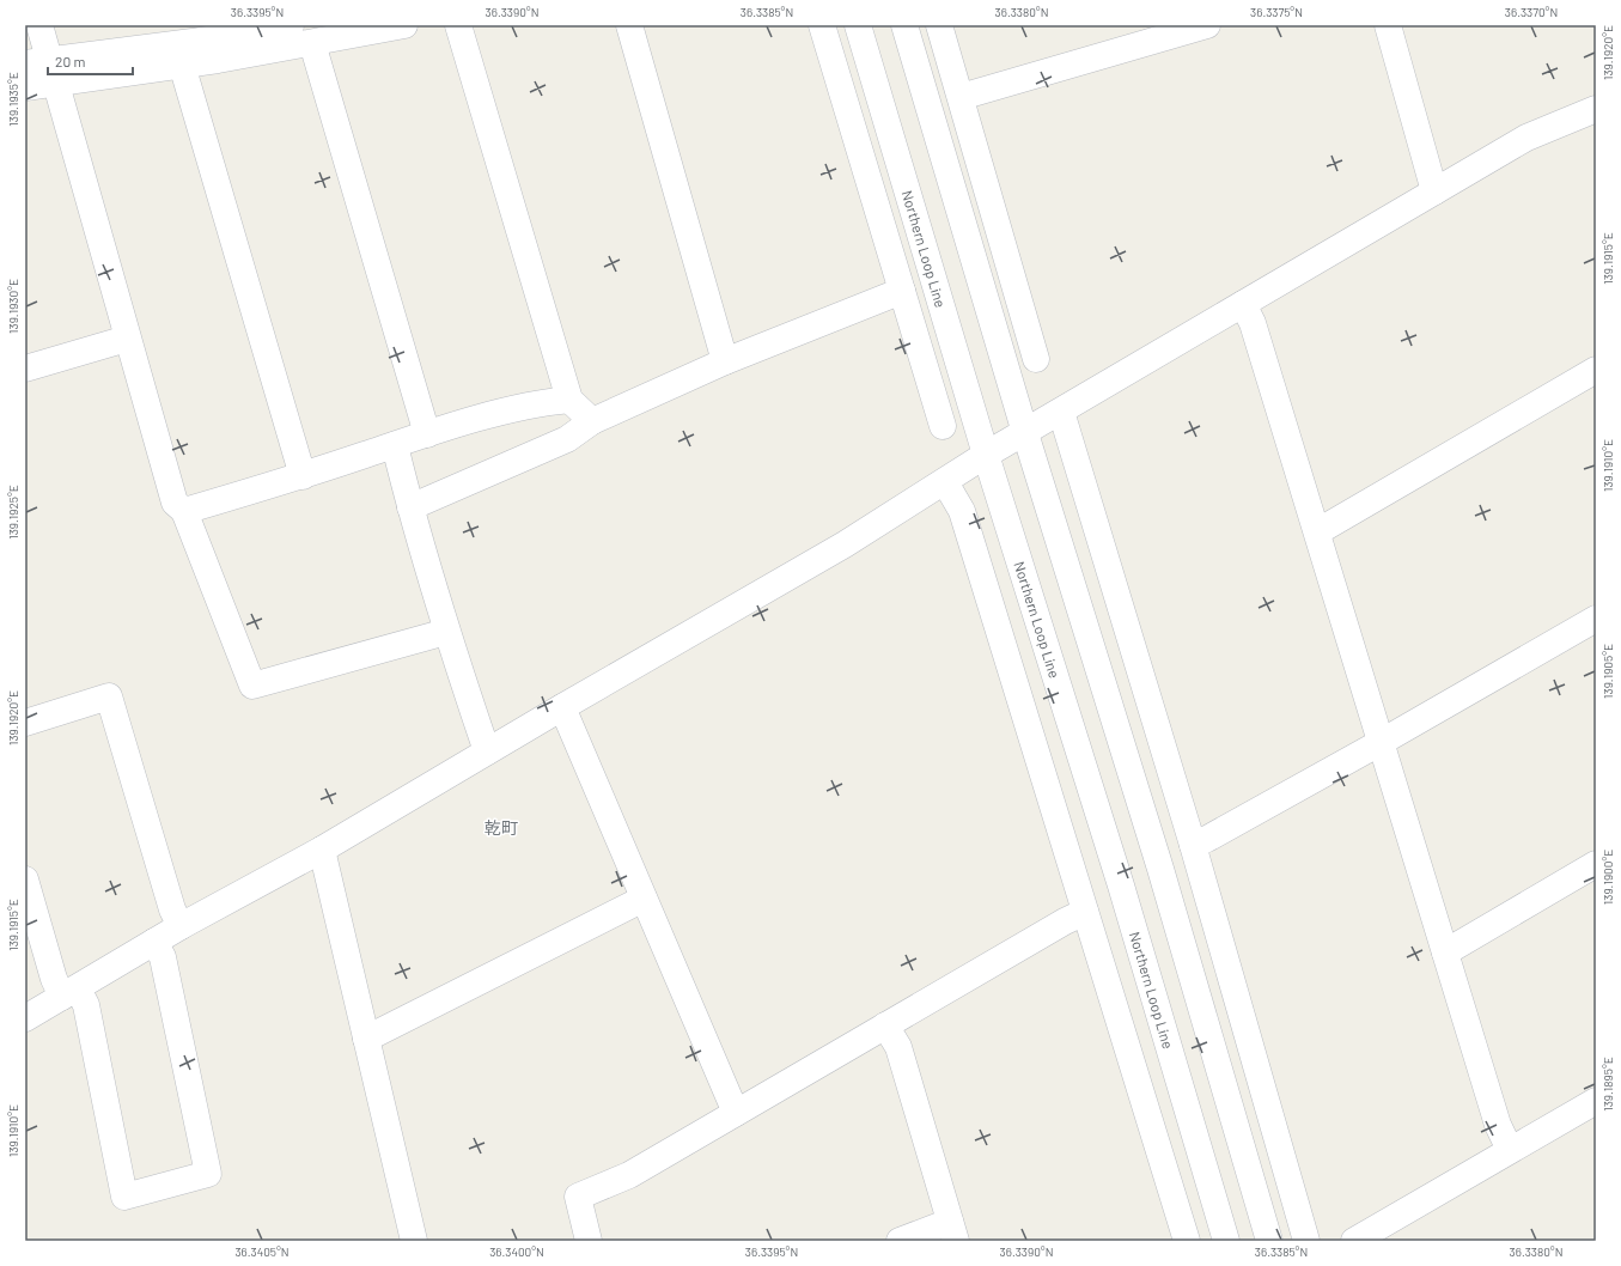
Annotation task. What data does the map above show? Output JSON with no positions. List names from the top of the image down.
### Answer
{
  "streets": {
    "street": ["Northern Loop Line"]
  },
  "districts": ["乾町"],
  "scale_bar": "20 m",
  "coordinates": [
    "36.3395°N",
    "36.3390°N",
    "36.3385°N",
    "36.3380°N",
    "36.3375°N",
    "36.3370°N",
    "139.1920°E",
    "139.1935°E",
    "139.1915°E",
    "139.1930°E",
    "139.1910°E",
    "139.1925°E",
    "139.1905°E",
    "139.1900°E",
    "139.1895°E",
    "36.3405°N",
    "36.3400°N"
  ]
}
